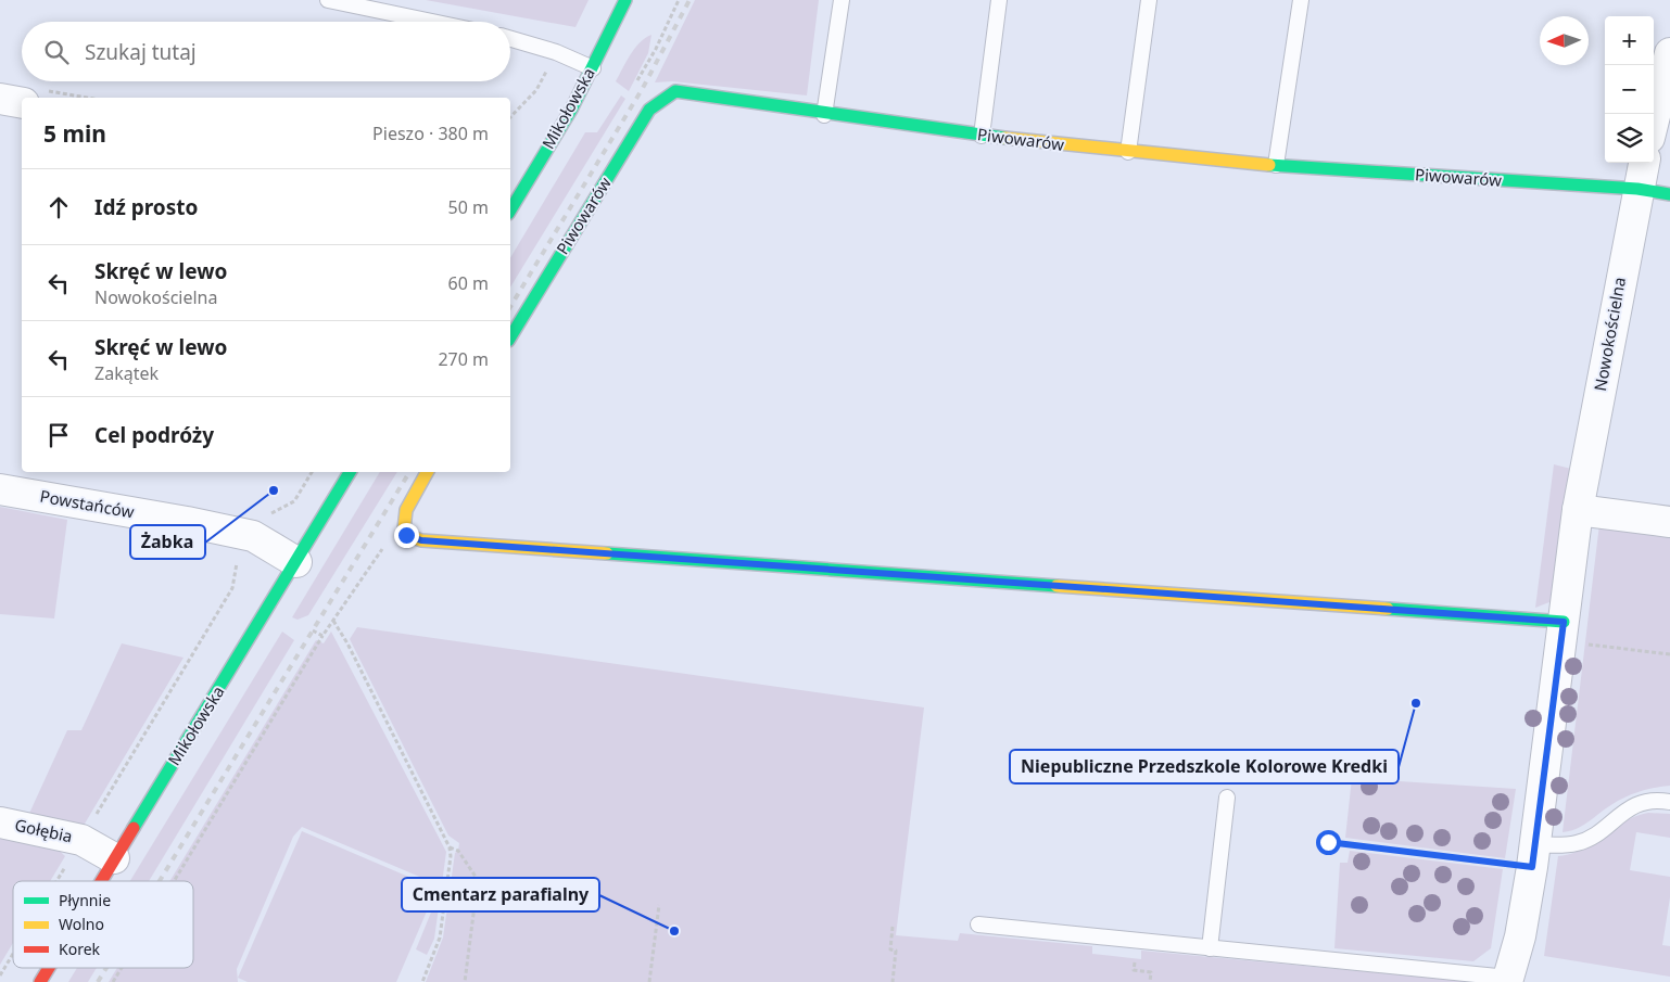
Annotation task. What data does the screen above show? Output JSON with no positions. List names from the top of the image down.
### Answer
{
  "streets": {
    "street": [
      "Mikołowska",
      "Piwowarów",
      "Nowokościelna",
      "Powstańców",
      "Gołębia"
    ]
  },
  "crossings": [
    ["Mikołowska", "Powstańców"],
    ["Mikołowska", "Gołębia"],
    ["Piwowarów", "Nowokościelna"]
  ],
  "places": ["Żabka", "Niepubliczne Przedszkole Kolorowe Kredki", "Cmentarz parafialny"],
  "legend": ["Płynnie", "Wolno", "Korek"],
  "north": "left",
  "page": {
    "map_buttons": ["+", "−"],
    "search": "Szukaj tutaj",
    "heading": ["5 min", "Pieszo · 380 m"],
    "list": [
      ["Idź prosto", "50 m"],
      ["Skręć w lewo", "Nowokościelna", "60 m"],
      ["Skręć w lewo", "Zakątek", "270 m"],
      "Cel podróży"
    ]
  }
}
